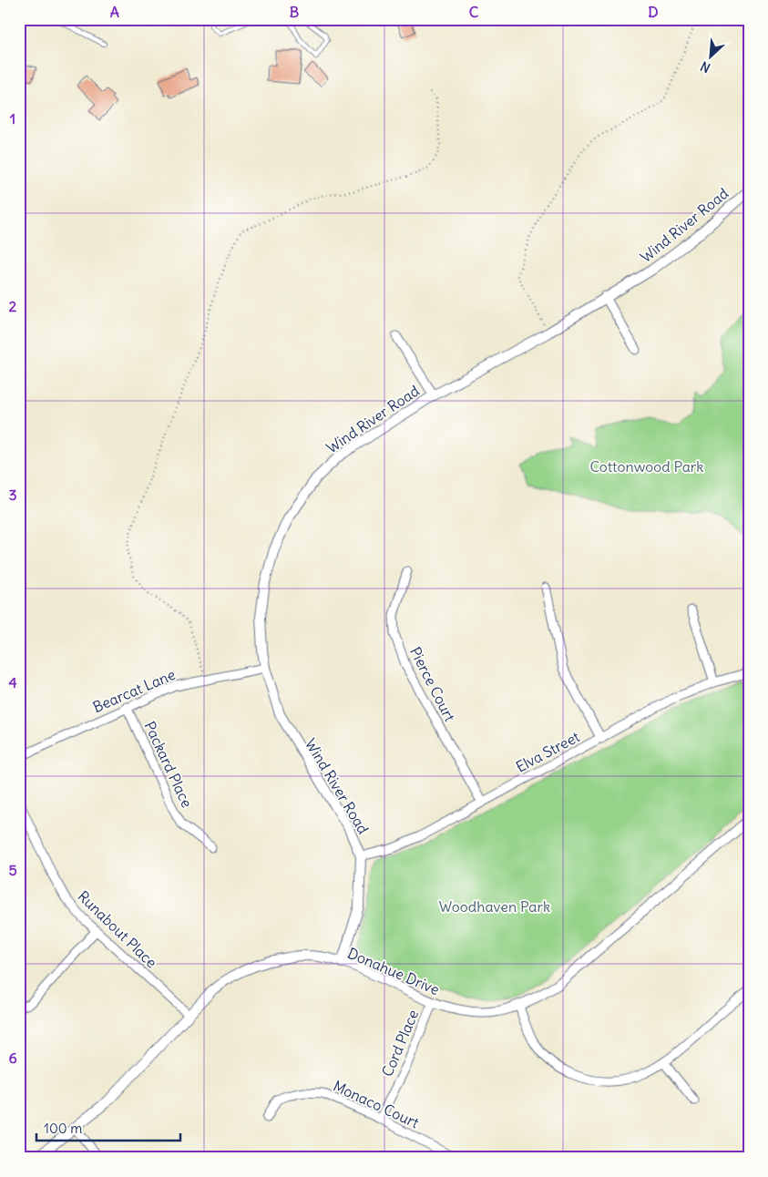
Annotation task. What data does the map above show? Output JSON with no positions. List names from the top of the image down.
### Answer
{
  "streets": {
    "street": [
      "Wind River Road",
      "Pierce Court",
      "Bearcat Lane",
      "Elva Street",
      "Packard Place",
      "Runabout Place",
      "Donahue Drive",
      "Cord Place",
      "Monaco Court"
    ]
  },
  "crossings": [
    ["Wind River Road", "Bearcat Lane"],
    ["Wind River Road", "Elva Street"],
    ["Wind River Road", "Donahue Drive"],
    ["Pierce Court", "Elva Street"],
    ["Bearcat Lane", "Packard Place"],
    ["Runabout Place", "Donahue Drive"],
    ["Donahue Drive", "Cord Place"],
    ["Cord Place", "Monaco Court"]
  ],
  "parks": ["Cottonwood Park", "Woodhaven Park"],
  "scale_bar": "100 m",
  "north": "bottom left",
  "grid": {
    "columns": [
      "A",
      "B",
      "C",
      "D"
    ],
    "rows": [
      "1",
      "2",
      "3",
      "4",
      "5",
      "6"
    ]
  }
}
